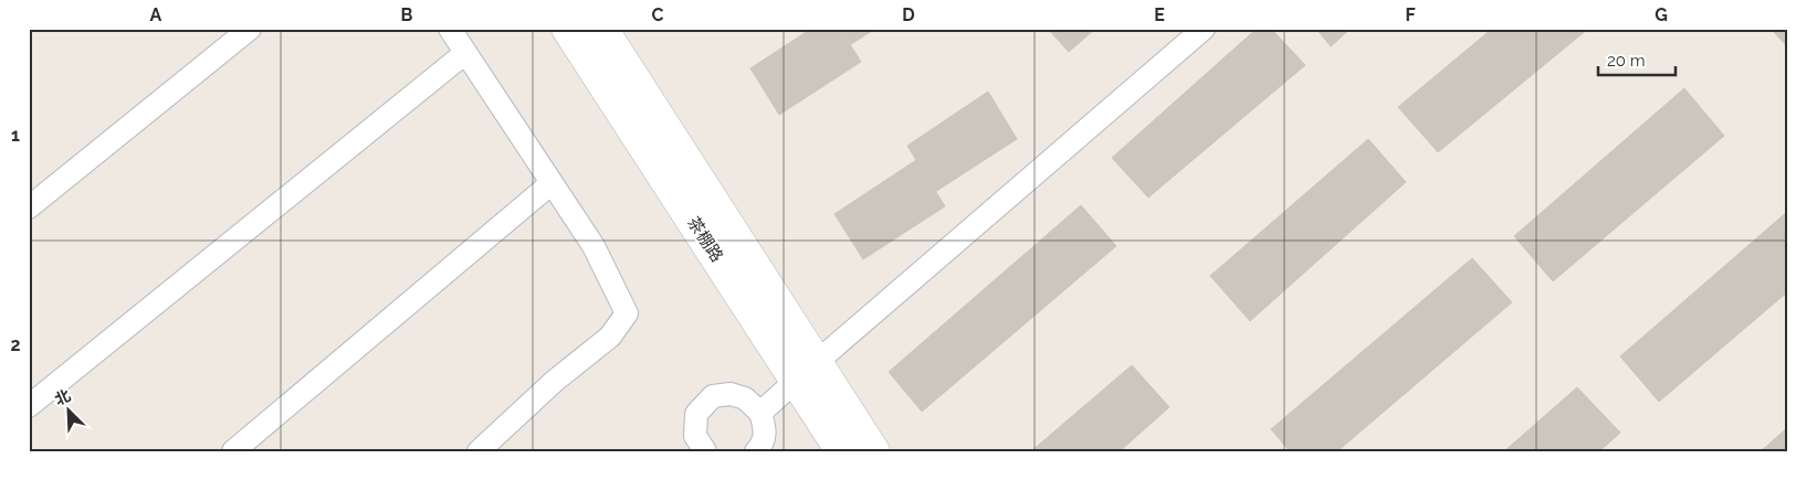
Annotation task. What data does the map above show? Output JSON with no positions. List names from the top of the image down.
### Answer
{
  "streets": {
    "street": ["茶棚路"]
  },
  "scale_bar": "20 m",
  "north": "top left",
  "grid": {
    "columns": [
      "A",
      "B",
      "C",
      "D",
      "E",
      "F",
      "G"
    ],
    "rows": ["1", "2"]
  }
}
